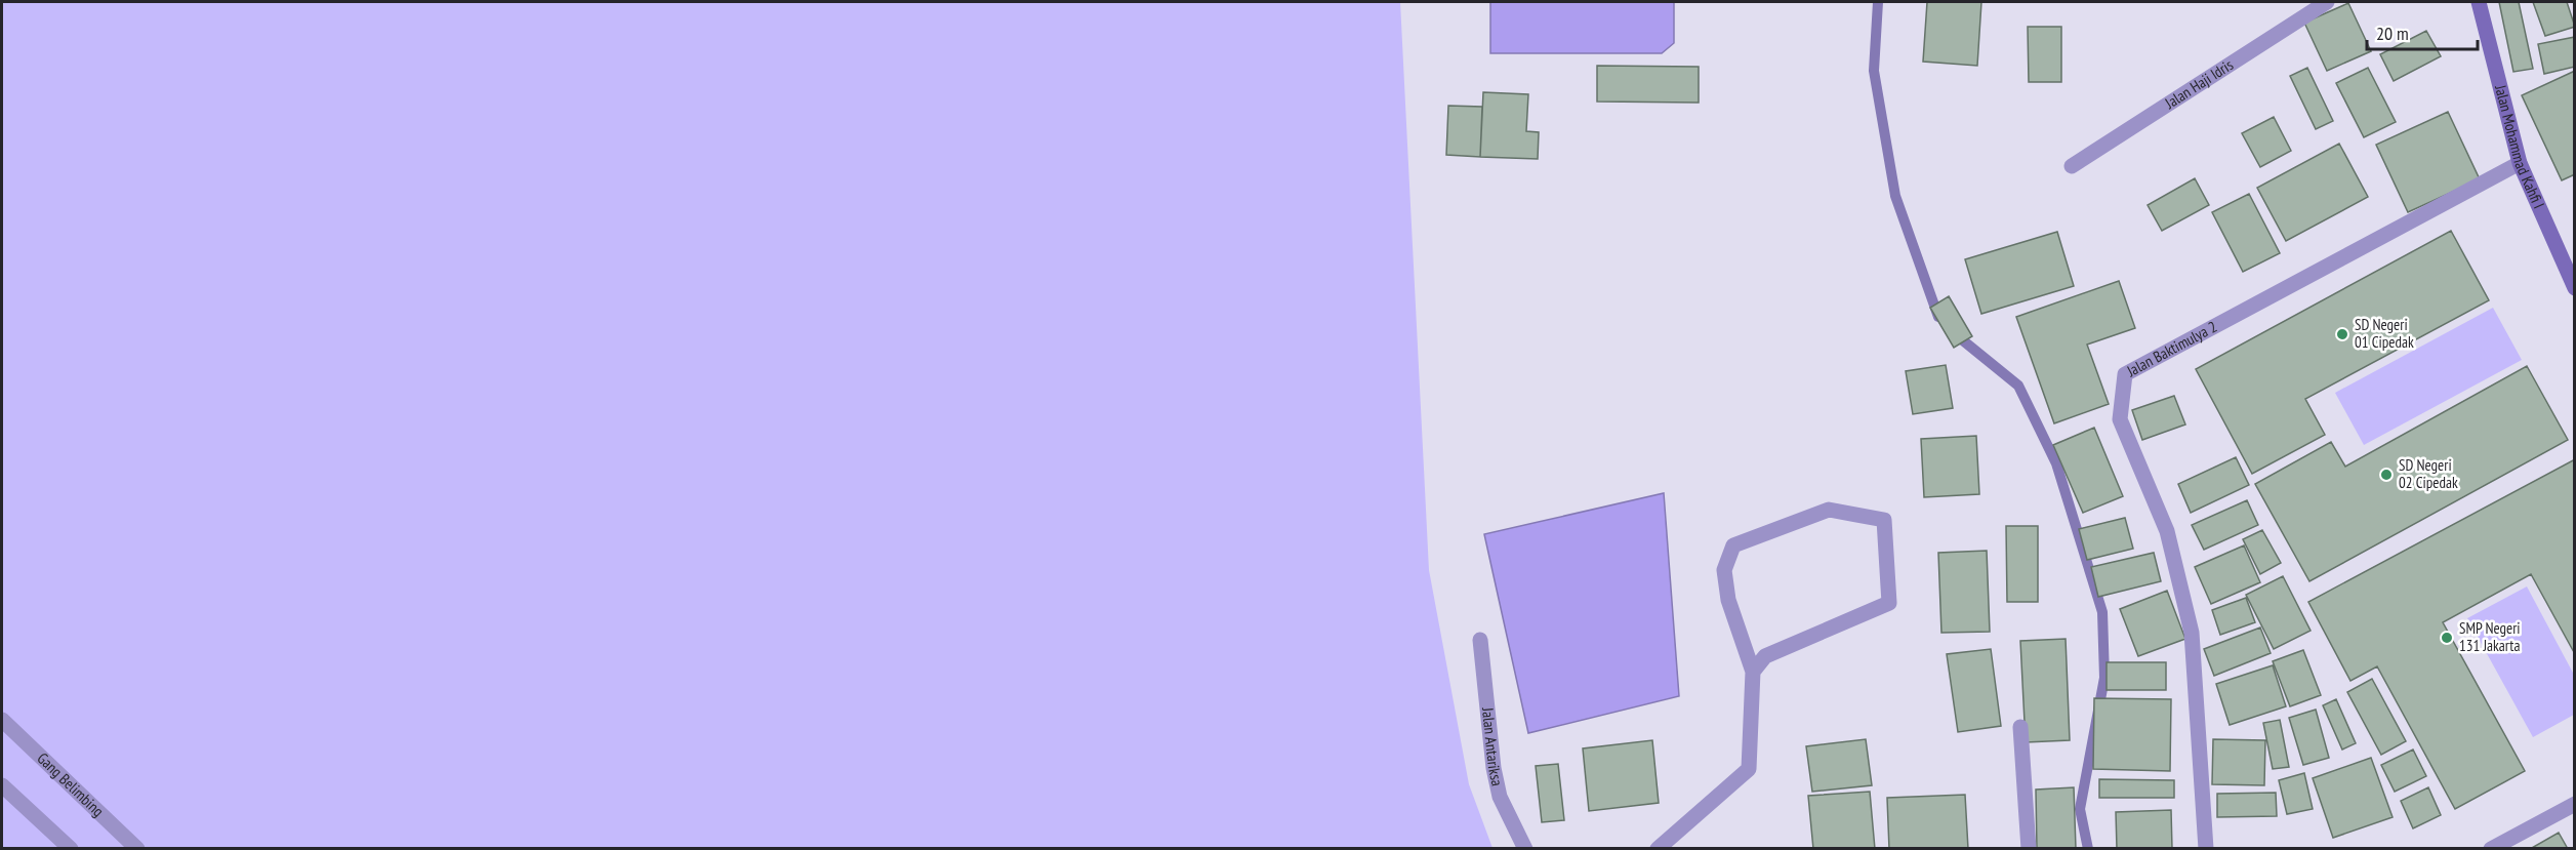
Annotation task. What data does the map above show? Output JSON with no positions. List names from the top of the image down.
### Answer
{
  "streets": {
    "main road": ["Jalan Mohammad Kahfi I"],
    "street": [
      "Jalan Haji Idris",
      "Jalan Baktimulya 2",
      "Jalan Antariksa",
      "Gang Belimbing"
    ]
  },
  "crossings": [
    ["Jalan Mohammad Kahfi I", "Jalan Baktimulya 2"]
  ],
  "places": ["SD Negeri 01 Cipedak", "SD Negeri 02 Cipedak", "SMP Negeri 131 Jakarta"],
  "scale_bar": "20 m"
}
